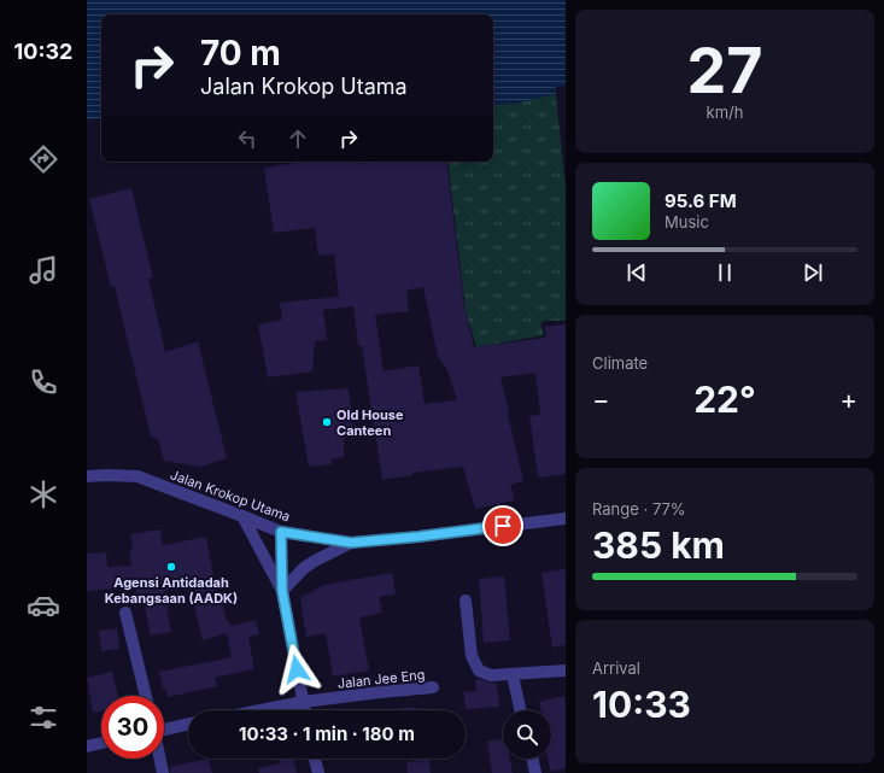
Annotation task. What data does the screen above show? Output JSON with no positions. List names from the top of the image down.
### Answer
{
  "streets": {
    "street": ["Jalan Krokop Utama", "Jalan Jee Eng"]
  },
  "places": ["Old House Canteen", "Agensi Antidadah Kebangsaan (AADK)"],
  "page": {
    "tabs": "10:32",
    "tile": [
      ["27", "km/h"],
      "Climate",
      ["Range · 77%", "385 km"],
      ["Arrival", "10:33"]
    ],
    "turn": ["70 m", "Jalan Krokop Utama"],
    "song": ["95.6 FM", "Music"],
    "heat": ["−", "22°", "+"],
    "limit": "30",
    "trip": "10:33 · 1 min · 180 m"
  }
}
